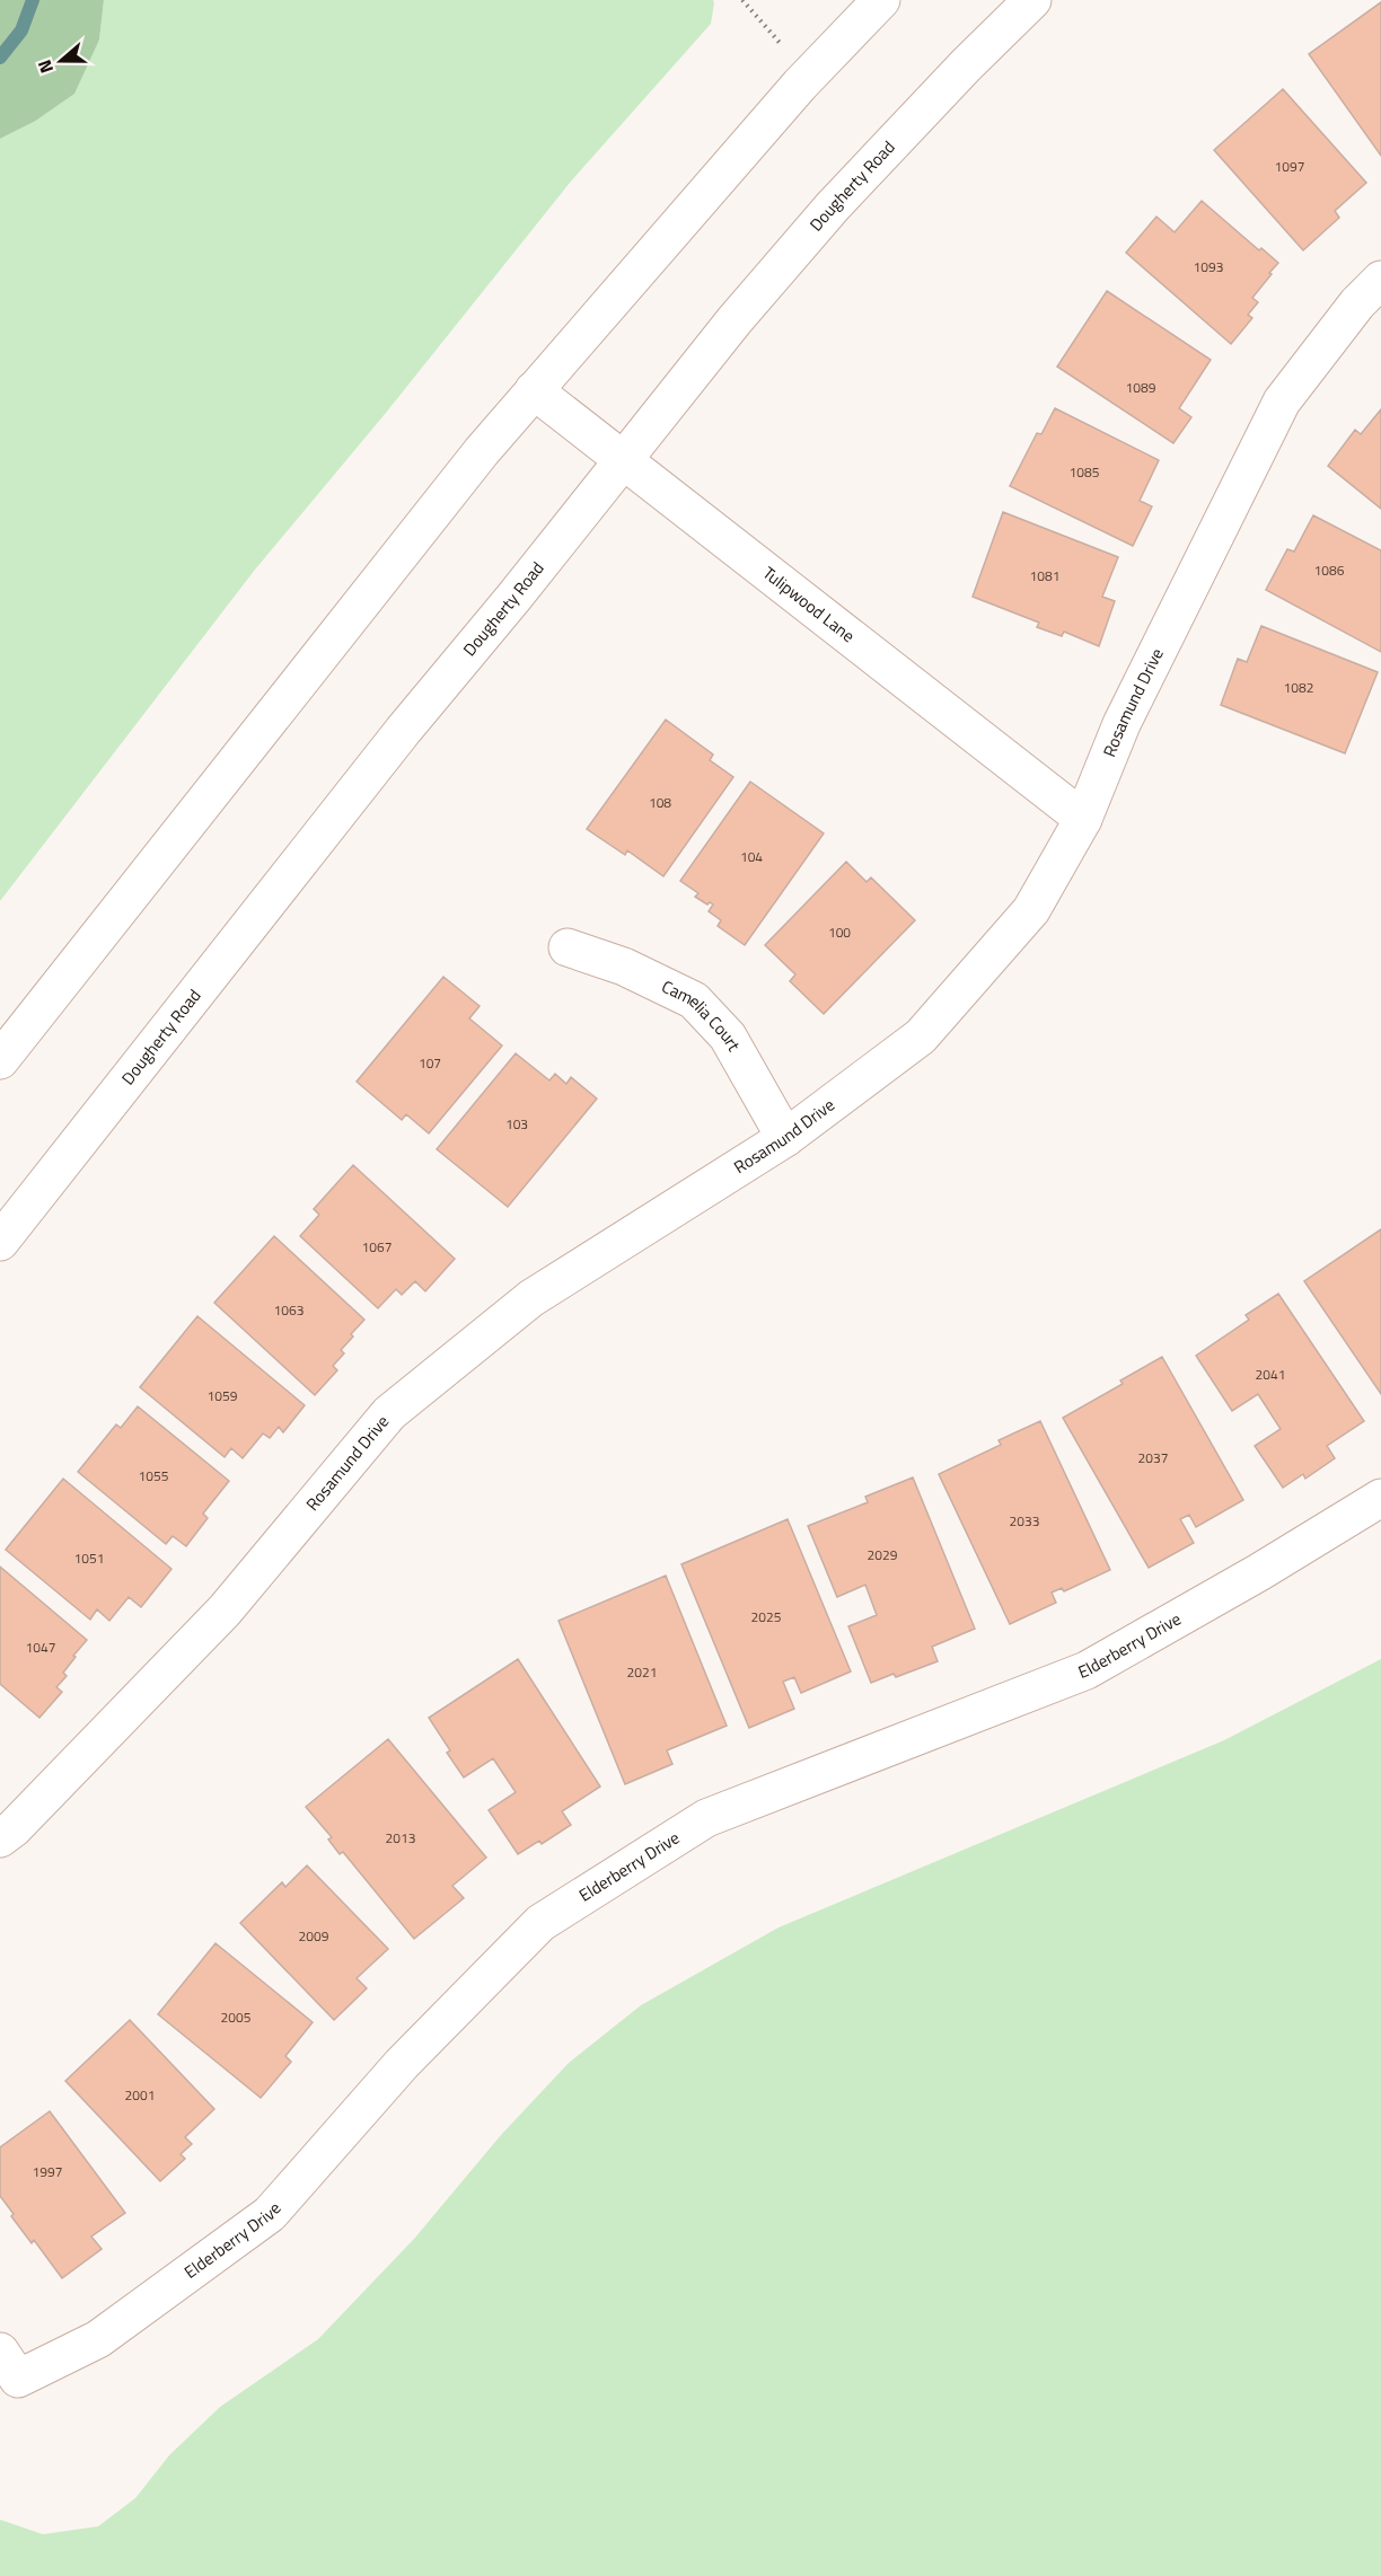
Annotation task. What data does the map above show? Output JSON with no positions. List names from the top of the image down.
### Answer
{
  "streets": {
    "street": [
      "Dougherty Road",
      "Tulipwood Lane",
      "Rosamund Drive",
      "Camelia Court",
      "Elderberry Drive"
    ]
  },
  "crossings": [
    ["Dougherty Road", "Tulipwood Lane"],
    ["Tulipwood Lane", "Rosamund Drive"],
    ["Rosamund Drive", "Camelia Court"]
  ],
  "house_numbers": [
    "1097",
    "1093",
    "1089",
    "1085",
    "1086",
    "1081",
    "1082",
    "108",
    "104",
    "100",
    "107",
    "103",
    "1067",
    "1063",
    "2041",
    "1059",
    "2037",
    "1055",
    "2033",
    "2029",
    "1051",
    "2025",
    "1047",
    "2021",
    "2013",
    "2009",
    "2005",
    "2001",
    "1997"
  ],
  "north": "left"
}
